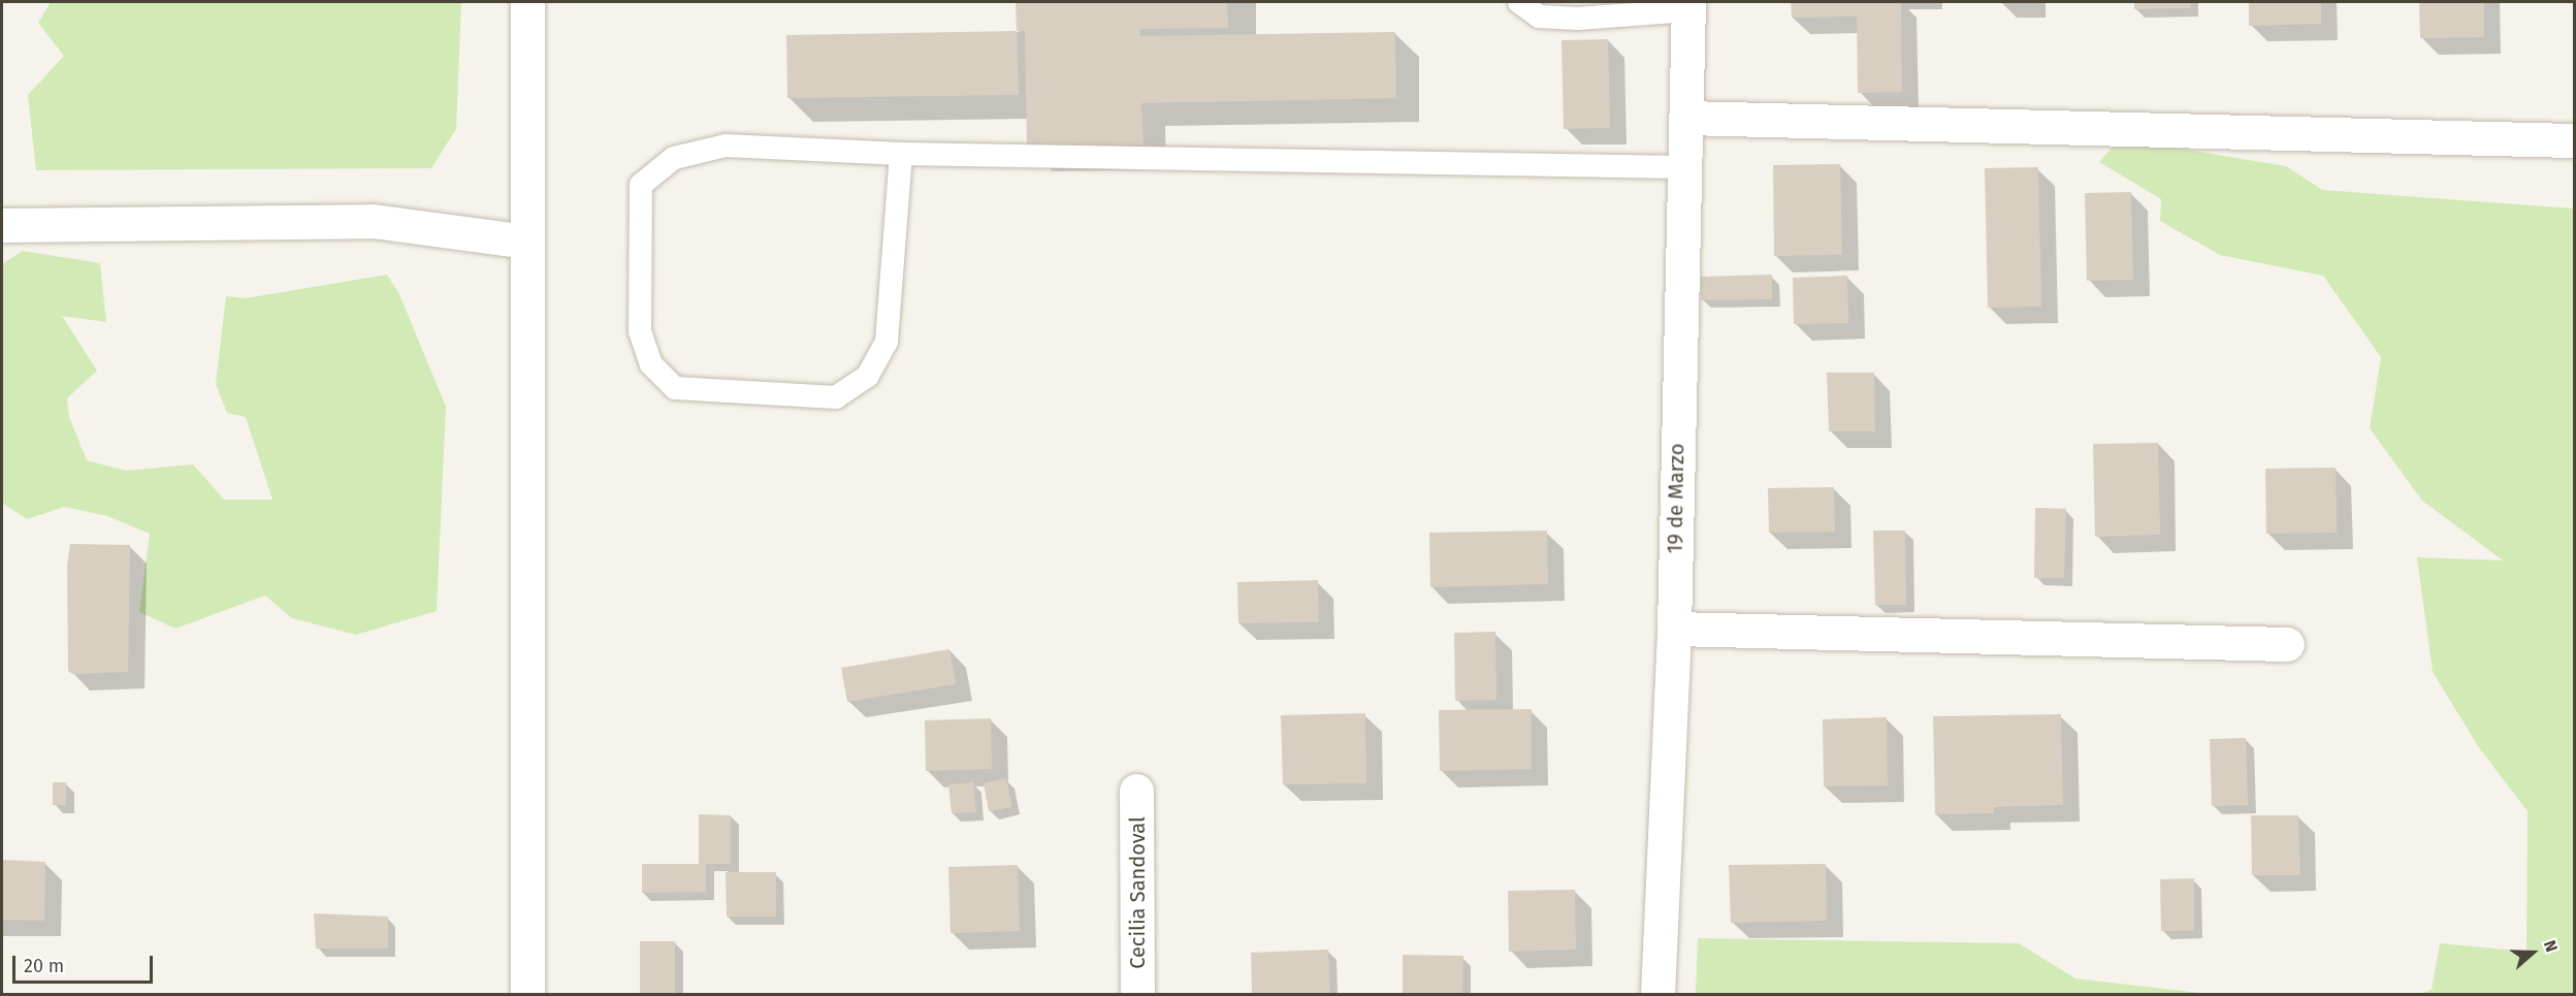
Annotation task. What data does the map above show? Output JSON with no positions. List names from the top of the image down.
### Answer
{
  "streets": {
    "street": ["19 de Marzo", "Cecilia Sandoval"]
  },
  "scale_bar": "20 m",
  "north": "right"
}
